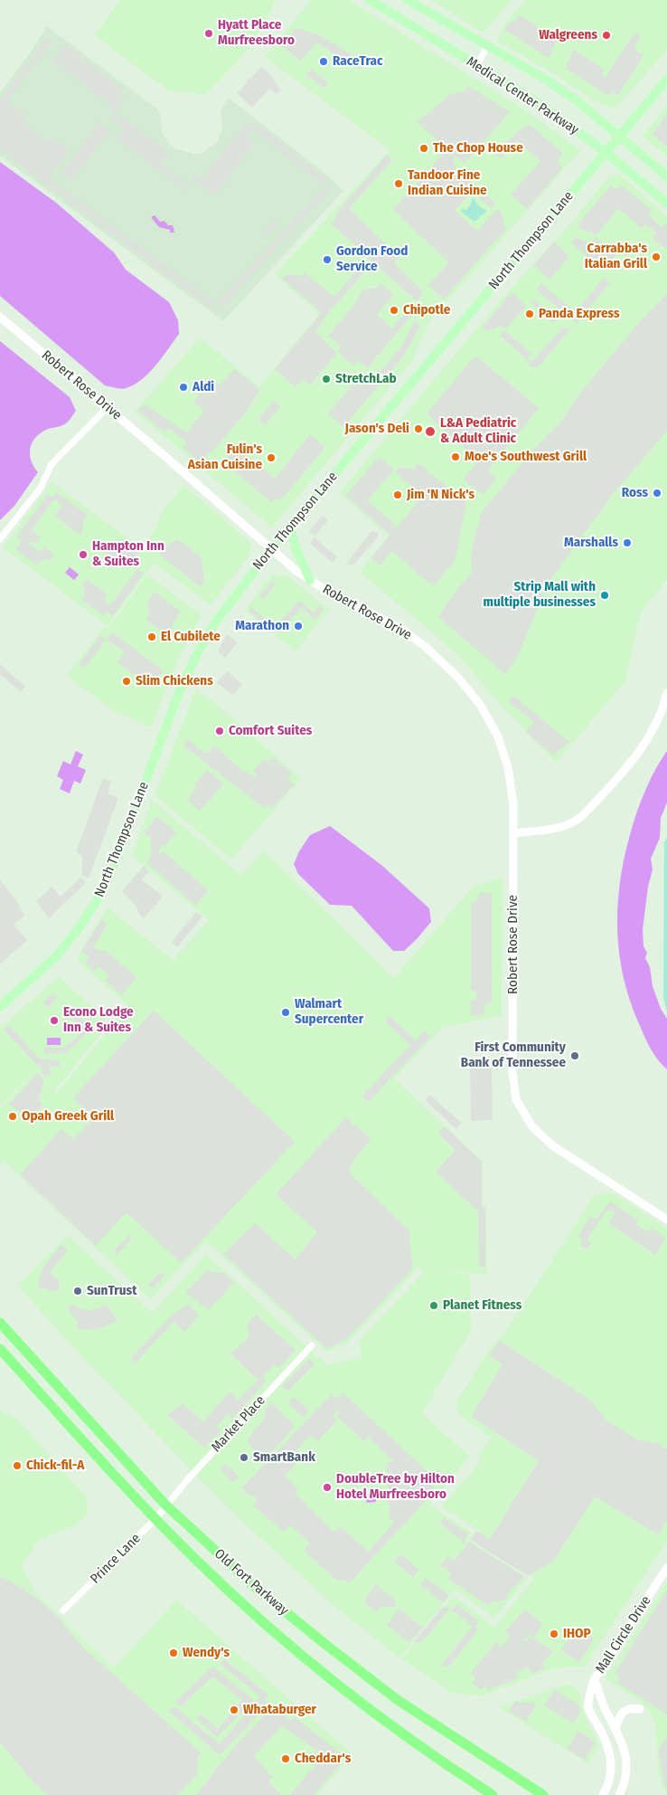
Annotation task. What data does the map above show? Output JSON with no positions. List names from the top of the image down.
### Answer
{
  "streets": {
    "main road": ["Medical Center Parkway", "North Thompson Lane", "Old Fort Parkway"],
    "street": [
      "Robert Rose Drive",
      "Market Place",
      "Prince Lane",
      "Mall Circle Drive"
    ]
  },
  "crossings": [
    ["Medical Center Parkway", "North Thompson Lane"],
    ["North Thompson Lane", "Robert Rose Drive"],
    ["Market Place", "Prince Lane"],
    ["Market Place", "Old Fort Parkway"],
    ["Prince Lane", "Old Fort Parkway"]
  ],
  "places": [
    "Hyatt Place Murfreesboro",
    "Walgreens",
    "RaceTrac",
    "The Chop House",
    "Tandoor Fine Indian Cuisine",
    "Carrabba's Italian Grill",
    "Gordon Food Service",
    "Chipotle",
    "Panda Express",
    "StretchLab",
    "Aldi",
    "Jason's Deli",
    "L&A Pediatric & Adult Clinic",
    "Moe's Southwest Grill",
    "Fulin's Asian Cuisine",
    "Ross",
    "Jim 'N Nick's",
    "Marshalls",
    "Hampton Inn & Suites",
    "Strip Mall with multiple businesses",
    "Marathon",
    "El Cubilete",
    "Slim Chickens",
    "Comfort Suites",
    "Walmart Supercenter",
    "Econo Lodge Inn & Suites",
    "First Community Bank of Tennessee",
    "Opah Greek Grill",
    "SunTrust",
    "Planet Fitness",
    "SmartBank",
    "Chick-fil-A",
    "DoubleTree by Hilton Hotel Murfreesboro",
    "IHOP",
    "Wendy's",
    "Whataburger",
    "Cheddar's"
  ]
}
